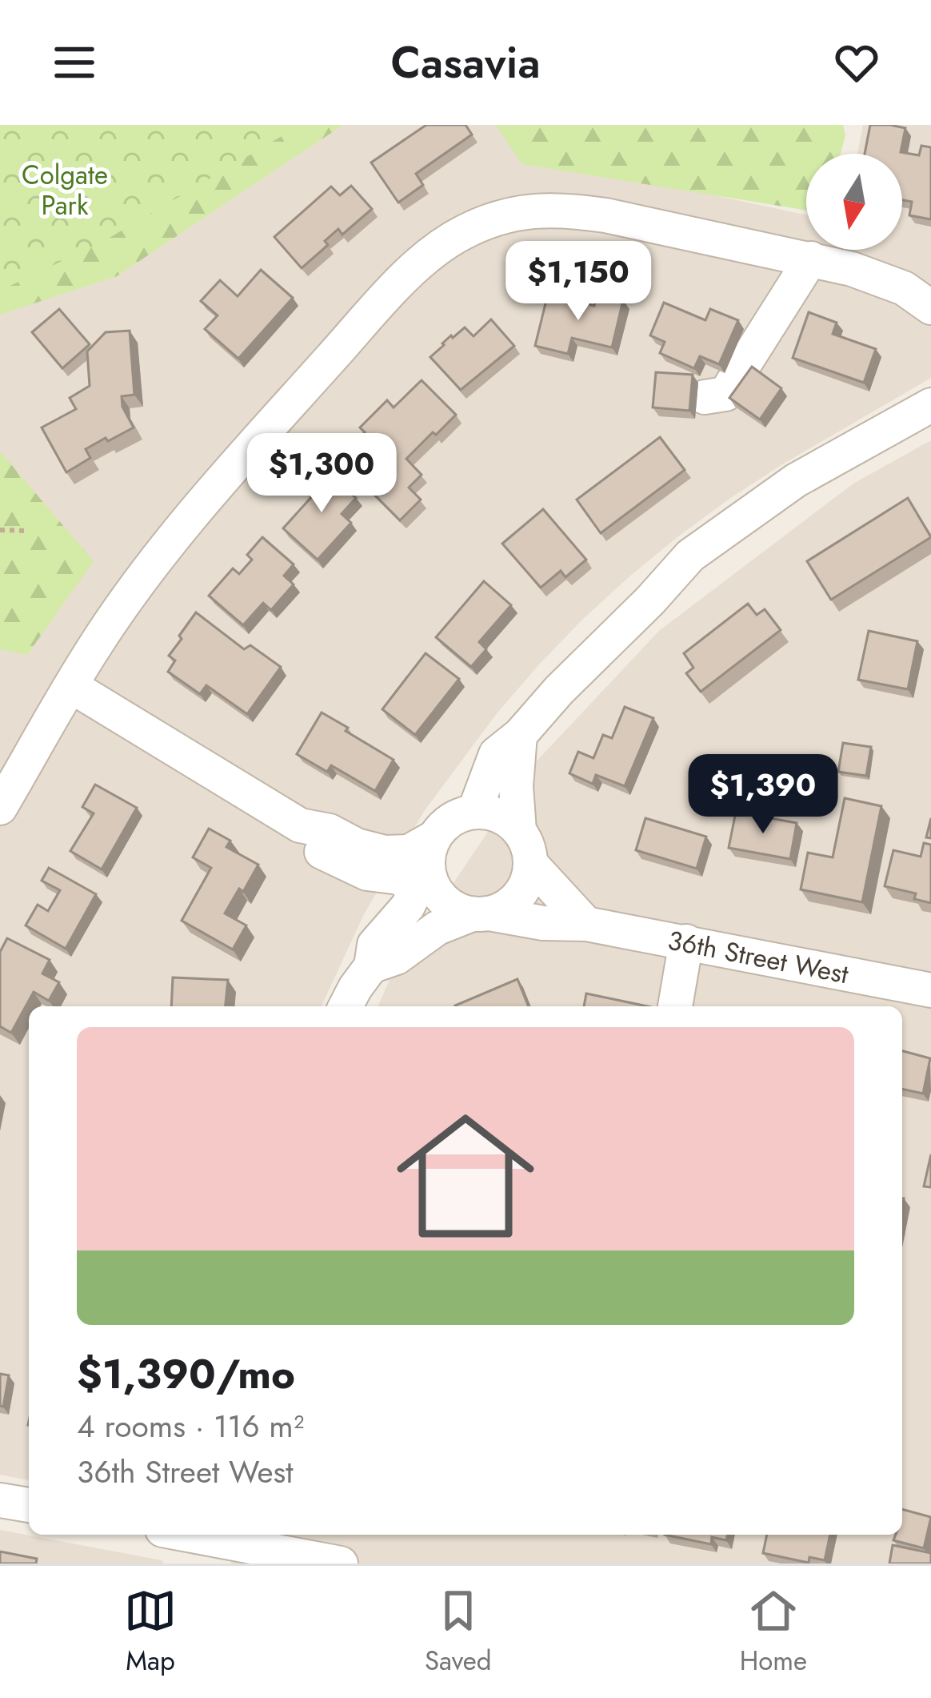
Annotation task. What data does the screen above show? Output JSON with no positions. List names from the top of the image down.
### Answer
{
  "streets": {
    "street": ["36th Street West"]
  },
  "parks": ["Colgate Park"],
  "north": "bottom",
  "page": {
    "header": "Casavia",
    "price": ["$1,150", "$1,300", "$1,390"],
    "list": [
      {
        "name": "$1,390/mo",
        "note": "4 rooms · 116 m² · 36th Street West"
      }
    ],
    "tabs": ["Map", "Saved", "Home"]
  }
}
